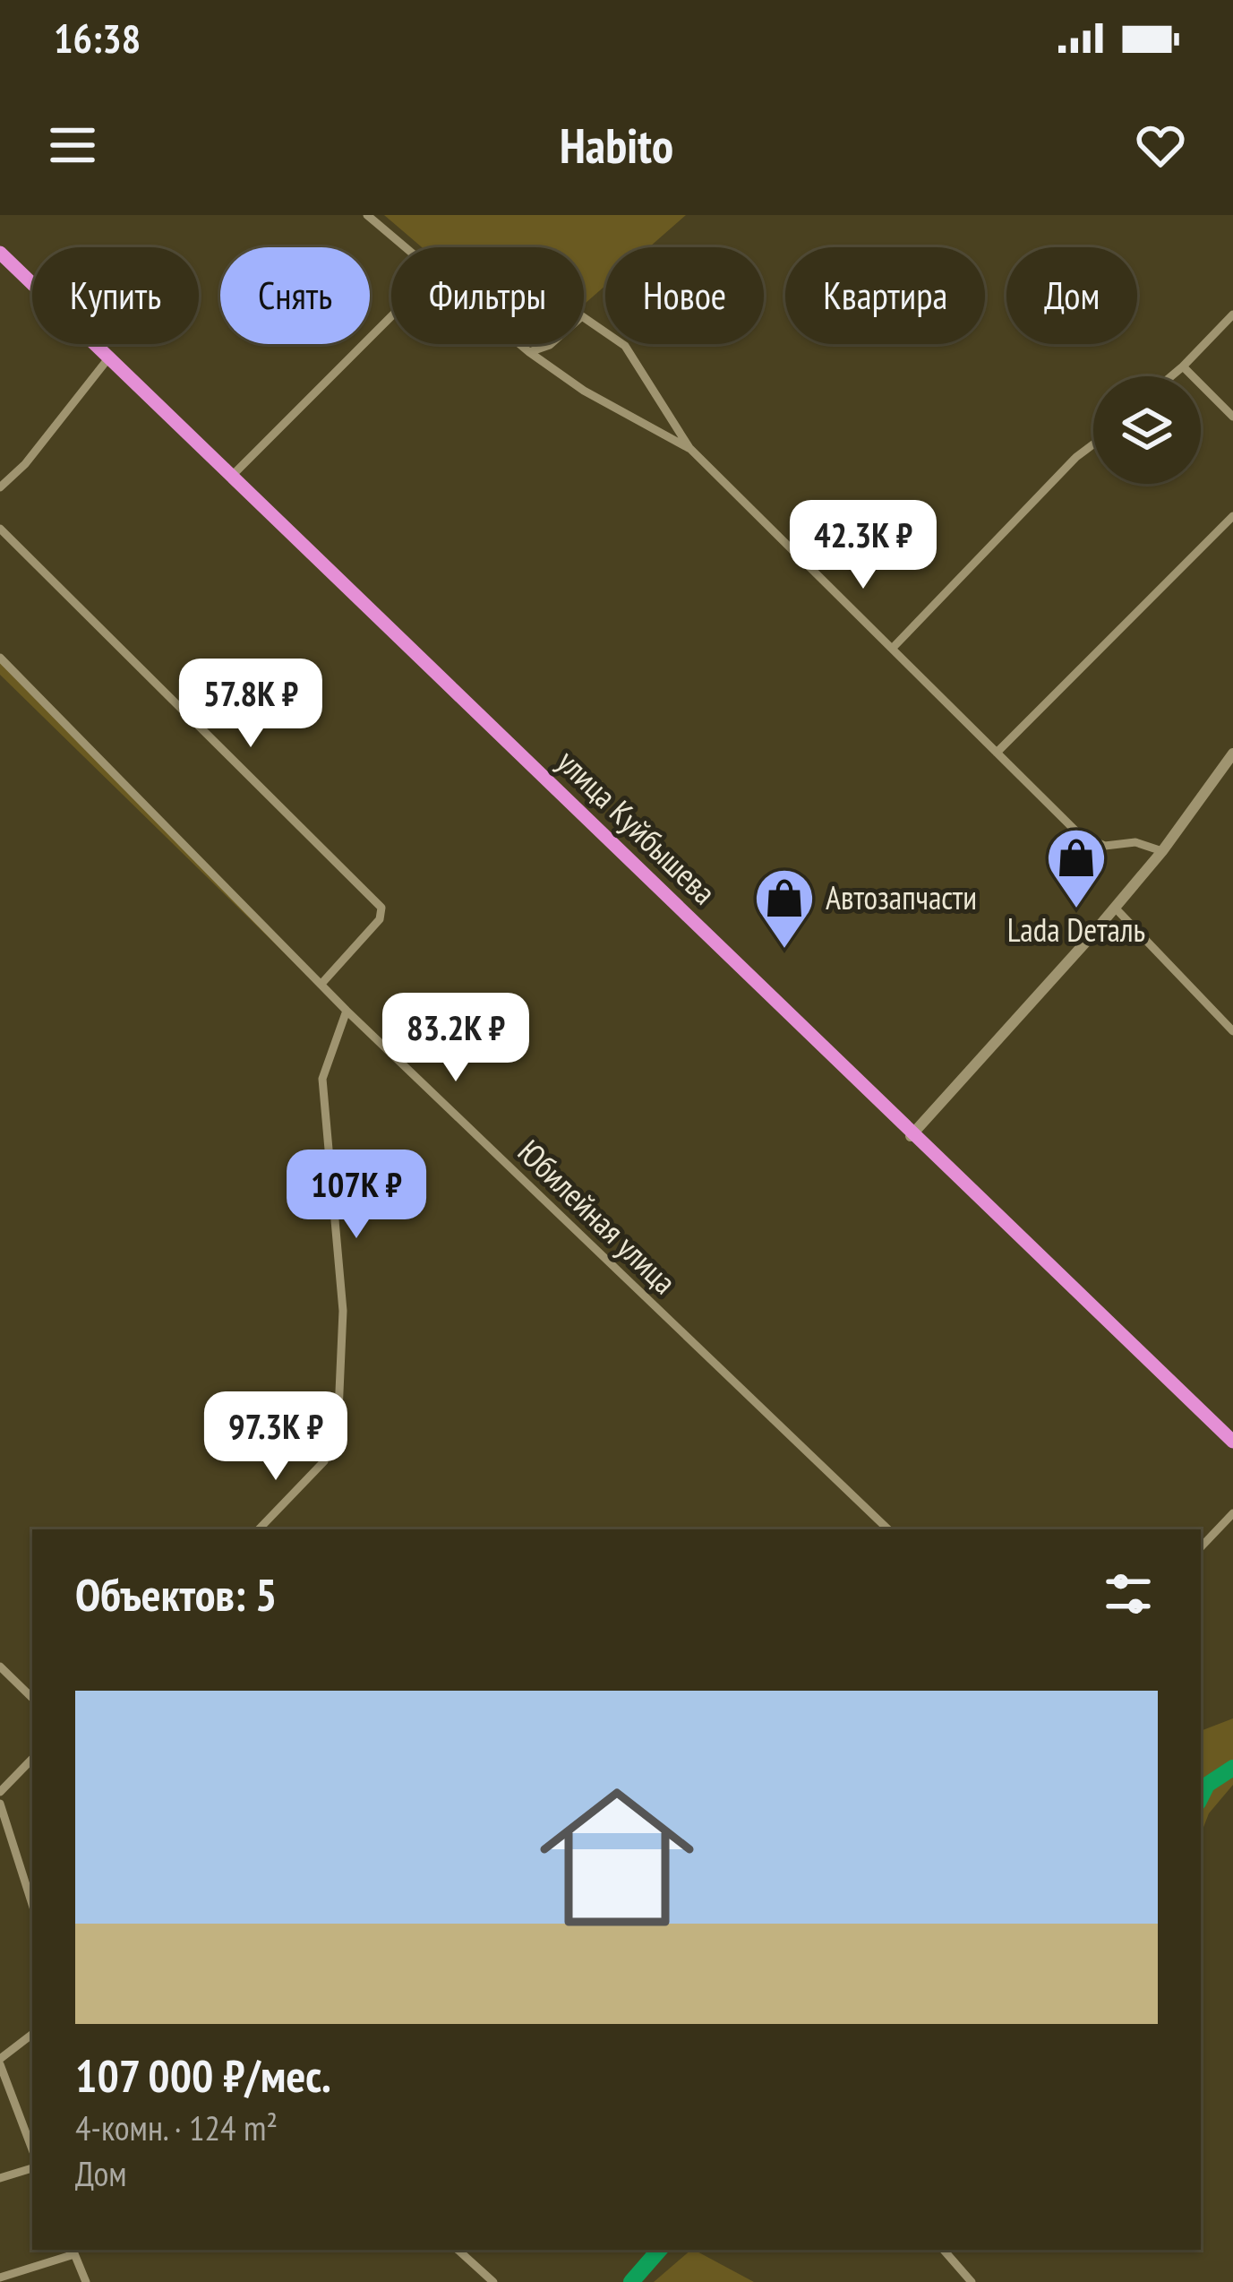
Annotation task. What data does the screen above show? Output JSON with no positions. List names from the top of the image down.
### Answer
{
  "streets": {
    "highway": ["улица Куйбышева"],
    "street": ["Юбилейная улица"]
  },
  "places": {
    "shop": ["Lada Dеталь", "Автозапчасти"]
  },
  "page": {
    "status": "16:38",
    "header": "Habito",
    "chip": [
      "Купить",
      "Снять",
      "Фильтры",
      "Новое",
      "Квартира",
      "Дом"
    ],
    "price": [
      "42.3K ₽",
      "57.8K ₽",
      "83.2K ₽",
      "107K ₽",
      "97.3K ₽"
    ],
    "heading": "Объектов: 5",
    "list": [
      {
        "name": "107 000 ₽/мес.",
        "note": "4-комн. · 124 m² · Дом"
      }
    ]
  }
}
